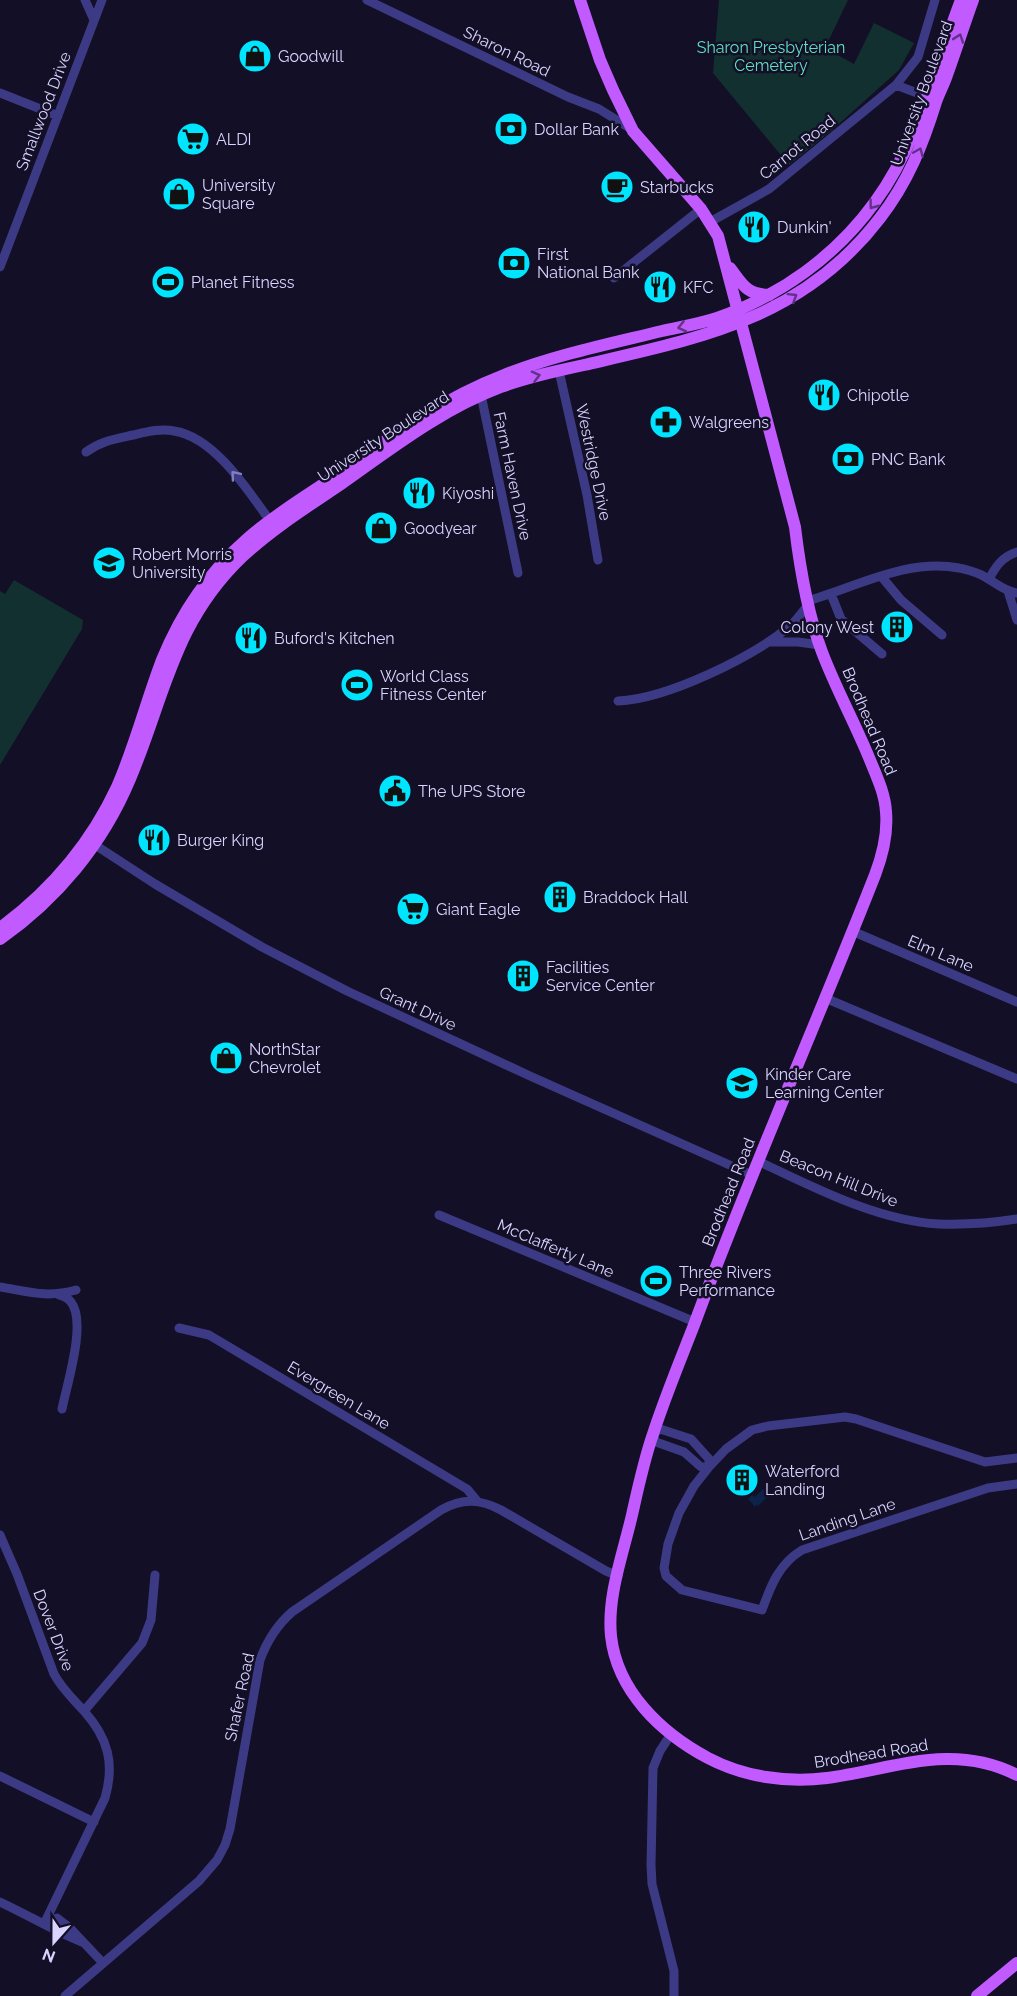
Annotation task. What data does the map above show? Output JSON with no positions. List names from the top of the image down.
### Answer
{
  "streets": {
    "main road": ["University Boulevard", "Brodhead Road"],
    "street": [
      "Sharon Road",
      "Smallwood Drive",
      "Carnot Road",
      "Westridge Drive",
      "Farm Haven Drive",
      "Elm Lane",
      "Grant Drive",
      "Beacon Hill Drive",
      "McClafferty Lane",
      "Evergreen Lane",
      "Landing Lane",
      "Dover Drive",
      "Shafer Road"
    ]
  },
  "crossings": [
    ["University Boulevard", "Westridge Drive"],
    ["University Boulevard", "Farm Haven Drive"],
    ["University Boulevard", "Brodhead Road"],
    ["University Boulevard", "Grant Drive"],
    ["Brodhead Road", "Elm Lane"],
    ["Brodhead Road", "Grant Drive"],
    ["Brodhead Road", "Beacon Hill Drive"],
    ["Brodhead Road", "McClafferty Lane"],
    ["Evergreen Lane", "Shafer Road"]
  ],
  "parks": ["Sharon Presbyterian Cemetery"],
  "places": {
    "shop": [
      "Goodwill",
      "University Square",
      "Goodyear",
      "NorthStar Chevrolet"
    ],
    "bank": ["Dollar Bank", "First National Bank", "PNC Bank"],
    "supermarket": ["ALDI", "Giant Eagle"],
    "cafe": ["Starbucks"],
    "restaurant": [
      "Dunkin'",
      "KFC",
      "Chipotle",
      "Kiyoshi",
      "Buford's Kitchen",
      "Burger King"
    ],
    "sports": ["Planet Fitness", "World Class Fitness Center", "Three Rivers Performance"],
    "pharmacy": ["Walgreens"],
    "school or university": ["Robert Morris University", "Kinder Care Learning Center"],
    "building": [
      "Colony West",
      "Braddock Hall",
      "Facilities Service Center",
      "Waterford Landing"
    ],
    "public building": ["The UPS Store"]
  },
  "north": "bottom"
}
